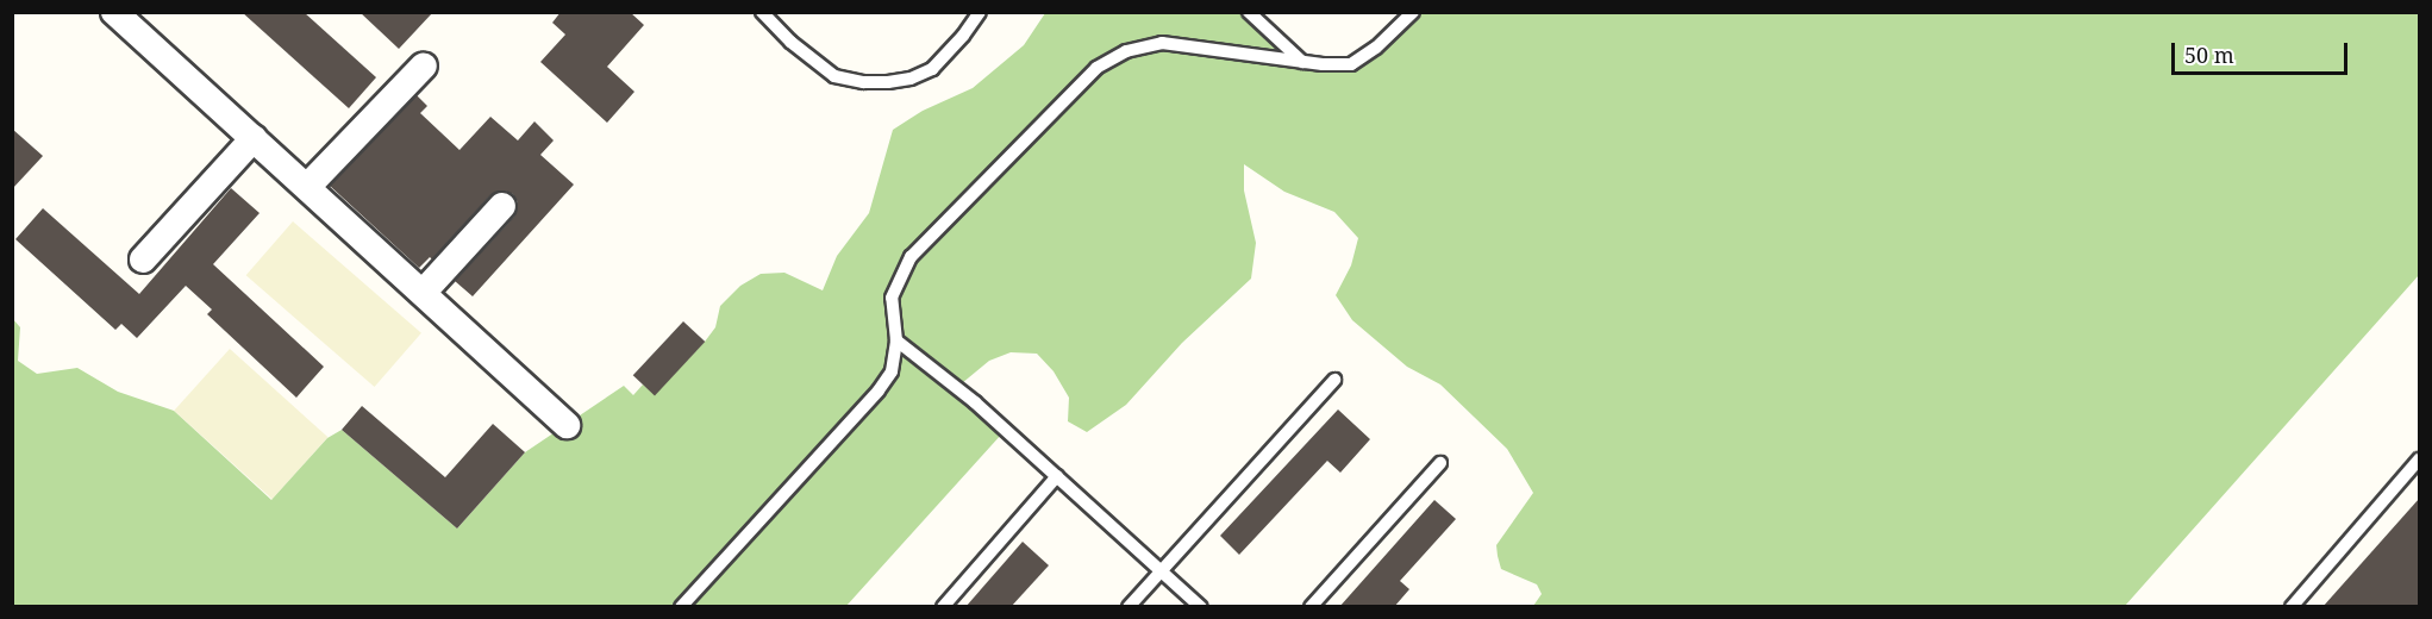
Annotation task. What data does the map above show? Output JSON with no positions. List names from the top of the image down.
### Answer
{
  "scale_bar": "50 m"
}
